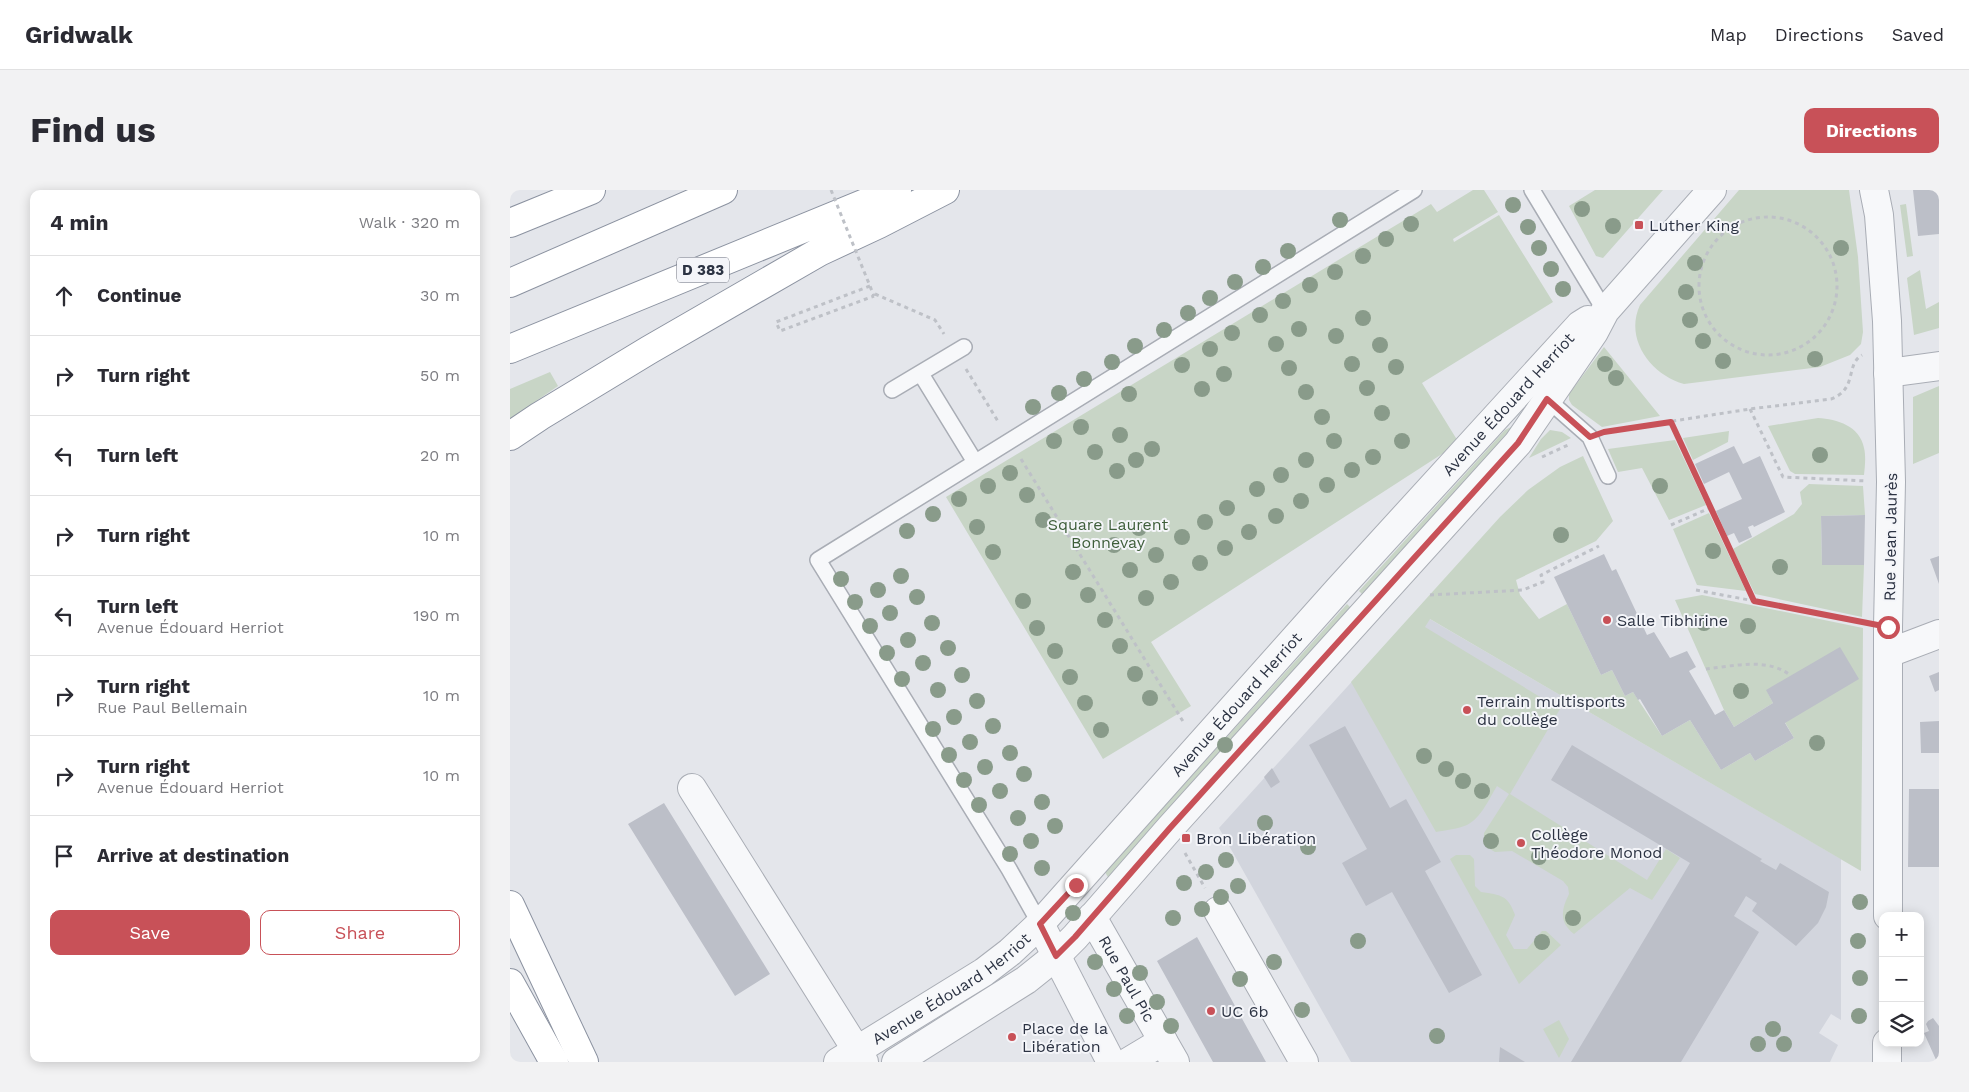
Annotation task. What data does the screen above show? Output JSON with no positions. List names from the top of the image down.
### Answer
{
  "streets": {
    "highway": ["D 383"],
    "street": ["Avenue Édouard Herriot", "Rue Jean Jaurès", "Rue Paul Pic"]
  },
  "crossings": [
    ["Avenue Édouard Herriot", "Rue Paul Pic"]
  ],
  "parks": ["Square Laurent Bonnevay"],
  "places": {
    "transit": ["Luther King", "Bron Libération"],
    "other": [
      "Salle Tibhirine",
      "Terrain multisports du collège",
      "Collège Théodore Monod",
      "UC 6b",
      "Place de la Libération"
    ]
  },
  "page": {
    "header": "Gridwalk",
    "nav": ["Map", "Directions", "Saved"],
    "buttons": [
      "Directions",
      ["Save", "Share"]
    ],
    "title": "Find us",
    "heading": ["4 min", "Walk · 320 m"],
    "list": [
      ["Continue", "30 m"],
      ["Turn right", "50 m"],
      ["Turn left", "20 m"],
      ["Turn right", "10 m"],
      ["Turn left", "Avenue Édouard Herriot", "190 m"],
      ["Turn right", "Rue Paul Bellemain", "10 m"],
      ["Turn right", "Avenue Édouard Herriot", "10 m"],
      "Arrive at destination"
    ],
    "map_buttons": ["+", "−"]
  }
}
